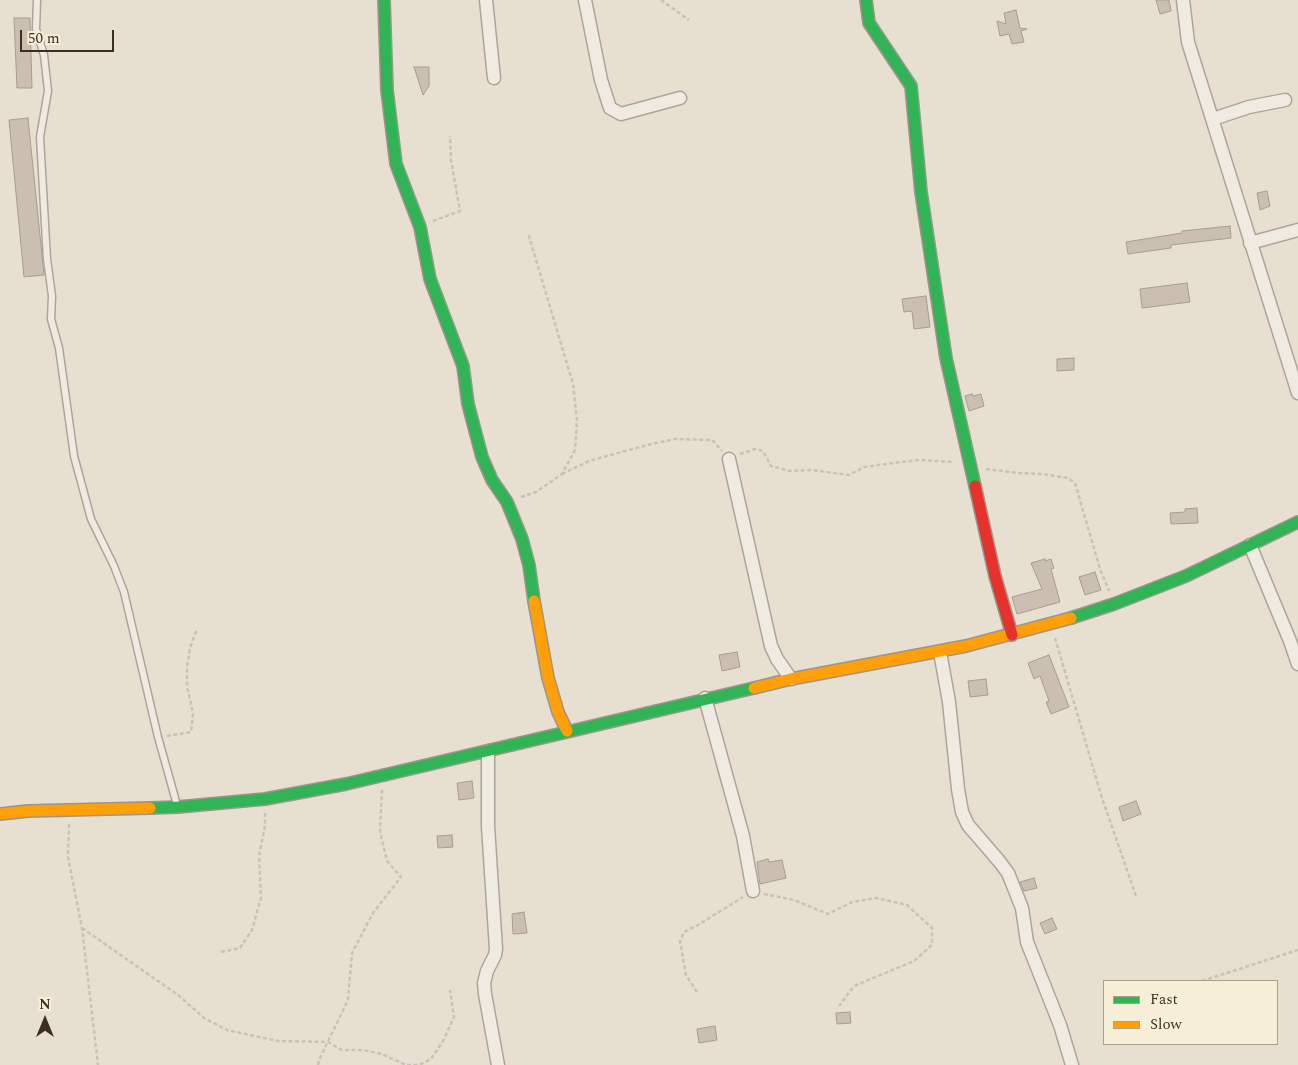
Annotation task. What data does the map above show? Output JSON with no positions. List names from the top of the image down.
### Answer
{
  "legend": ["Fast", "Slow"],
  "scale_bar": "50 m",
  "north": "top"
}
